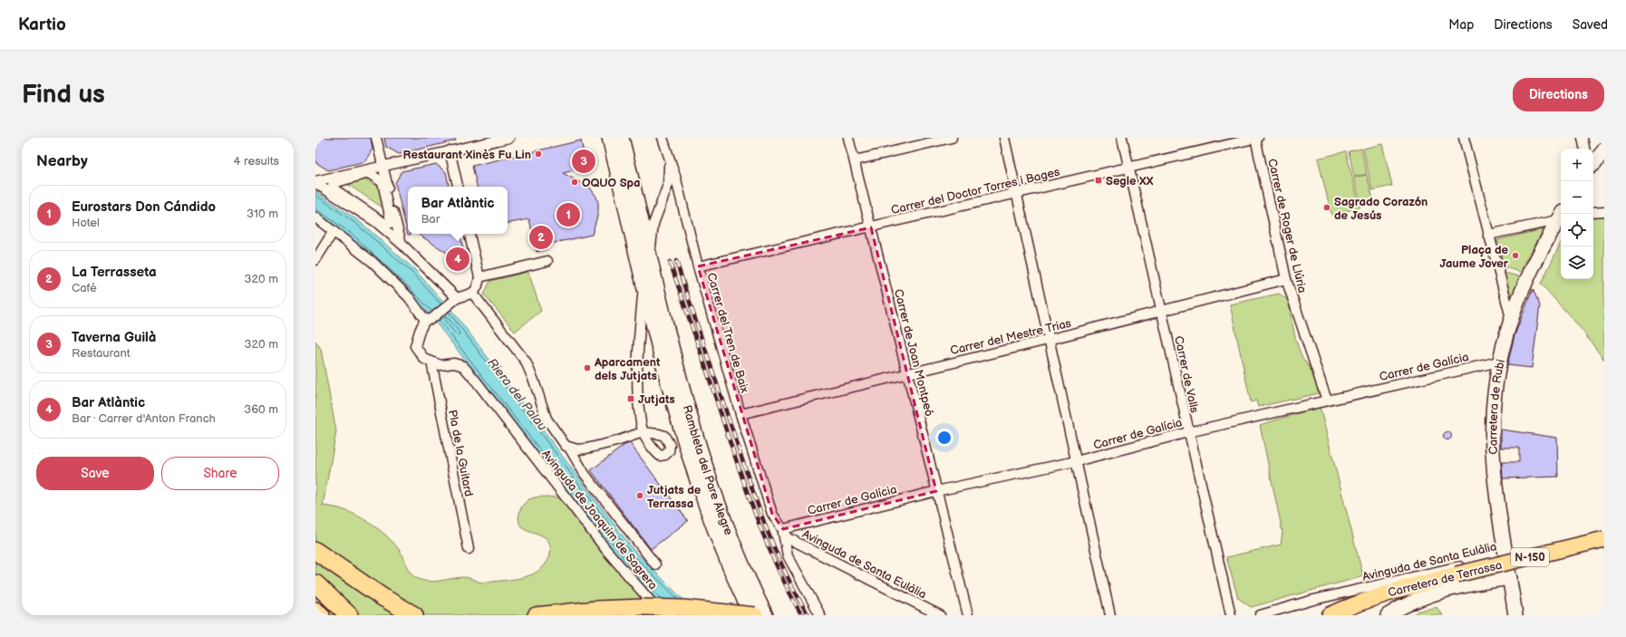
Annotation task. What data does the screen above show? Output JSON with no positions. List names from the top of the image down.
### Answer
{
  "streets": {
    "main road": [
      "Carretera de Rubi",
      "Rambleta del Pare Alegre",
      "N-150",
      "Carretera de Terrassa"
    ],
    "street": [
      "Carrer del Doctor Torres i Bages",
      "Carrer de Roger de Llúria",
      "Carrer del Tren de Baix",
      "Carrer del Mestre Trias",
      "Carrer de Joan Montpeó",
      "Carrer de Galícia",
      "Carrer de Valls",
      "Pla de la Guitard",
      "Avinguda de Joaquim de Sagrera",
      "Avinguda de Santa Eulàlia"
    ]
  },
  "crossings": [
    ["Carrer del Doctor Torres i Bages", "Carrer de Roger de Llúria"],
    ["Carrer del Doctor Torres i Bages", "Carrer del Tren de Baix"],
    ["Carrer del Doctor Torres i Bages", "Carrer de Joan Montpeó"],
    ["Carrer del Doctor Torres i Bages", "Carrer de Valls"],
    ["Carrer de Roger de Llúria", "Carrer del Mestre Trias"],
    ["Carrer de Roger de Llúria", "Carrer de Galícia"],
    ["Carrer del Tren de Baix", "Carrer del Mestre Trias"],
    ["Carrer del Tren de Baix", "Carrer de Galícia"],
    ["Carrer del Tren de Baix", "Rambleta del Pare Alegre"],
    ["Carrer del Tren de Baix", "Avinguda de Santa Eulàlia"],
    ["Carrer del Mestre Trias", "Carrer de Joan Montpeó"],
    ["Carrer del Mestre Trias", "Carrer de Valls"],
    ["Carrer de Joan Montpeó", "Carrer de Galícia"],
    ["Carrer de Galícia", "Carrer de Valls"],
    ["Carrer de Galícia", "Carretera de Rubi"],
    ["Carrer de Galícia", "Avinguda de Santa Eulàlia"],
    ["Carretera de Rubi", "Avinguda de Santa Eulàlia"],
    ["Pla de la Guitard", "Avinguda de Joaquim de Sagrera"],
    ["Rambleta del Pare Alegre", "Avinguda de Joaquim de Sagrera"]
  ],
  "water": ["Riera del Palau"],
  "places": {
    "other": [
      "Restaurant Xinès Fu Lin",
      "OQUO Spa",
      "Sagrado Corazón de Jesús",
      "Plaça de Jaume Jover",
      "Aparcament dels Jutjats",
      "Jutjats de Terrassa"
    ],
    "transit": ["Segle XX", "Jutjats"]
  },
  "page": {
    "header": "Kartio",
    "nav": ["Map", "Directions", "Saved"],
    "buttons": [
      "Directions",
      ["Save", "Share"]
    ],
    "title": "Find us",
    "heading": ["Nearby", "4 results"],
    "pins": [
      "3",
      "1",
      "2",
      "4"
    ],
    "map_buttons": ["+", "−"],
    "list": [
      {
        "mark": "1",
        "name": "Eurostars Don Cándido",
        "note": "Hotel",
        "value": "310 m"
      },
      {
        "mark": "2",
        "name": "La Terrasseta",
        "note": "Café",
        "value": "320 m"
      },
      {
        "mark": "3",
        "name": "Taverna Guilà",
        "note": "Restaurant",
        "value": "320 m"
      },
      {
        "mark": "4",
        "name": "Bar Atlàntic",
        "note": "Bar · Carrer d'Anton Franch",
        "value": "360 m"
      }
    ],
    "popup": ["Bar Atlàntic", "Bar"]
  }
}
